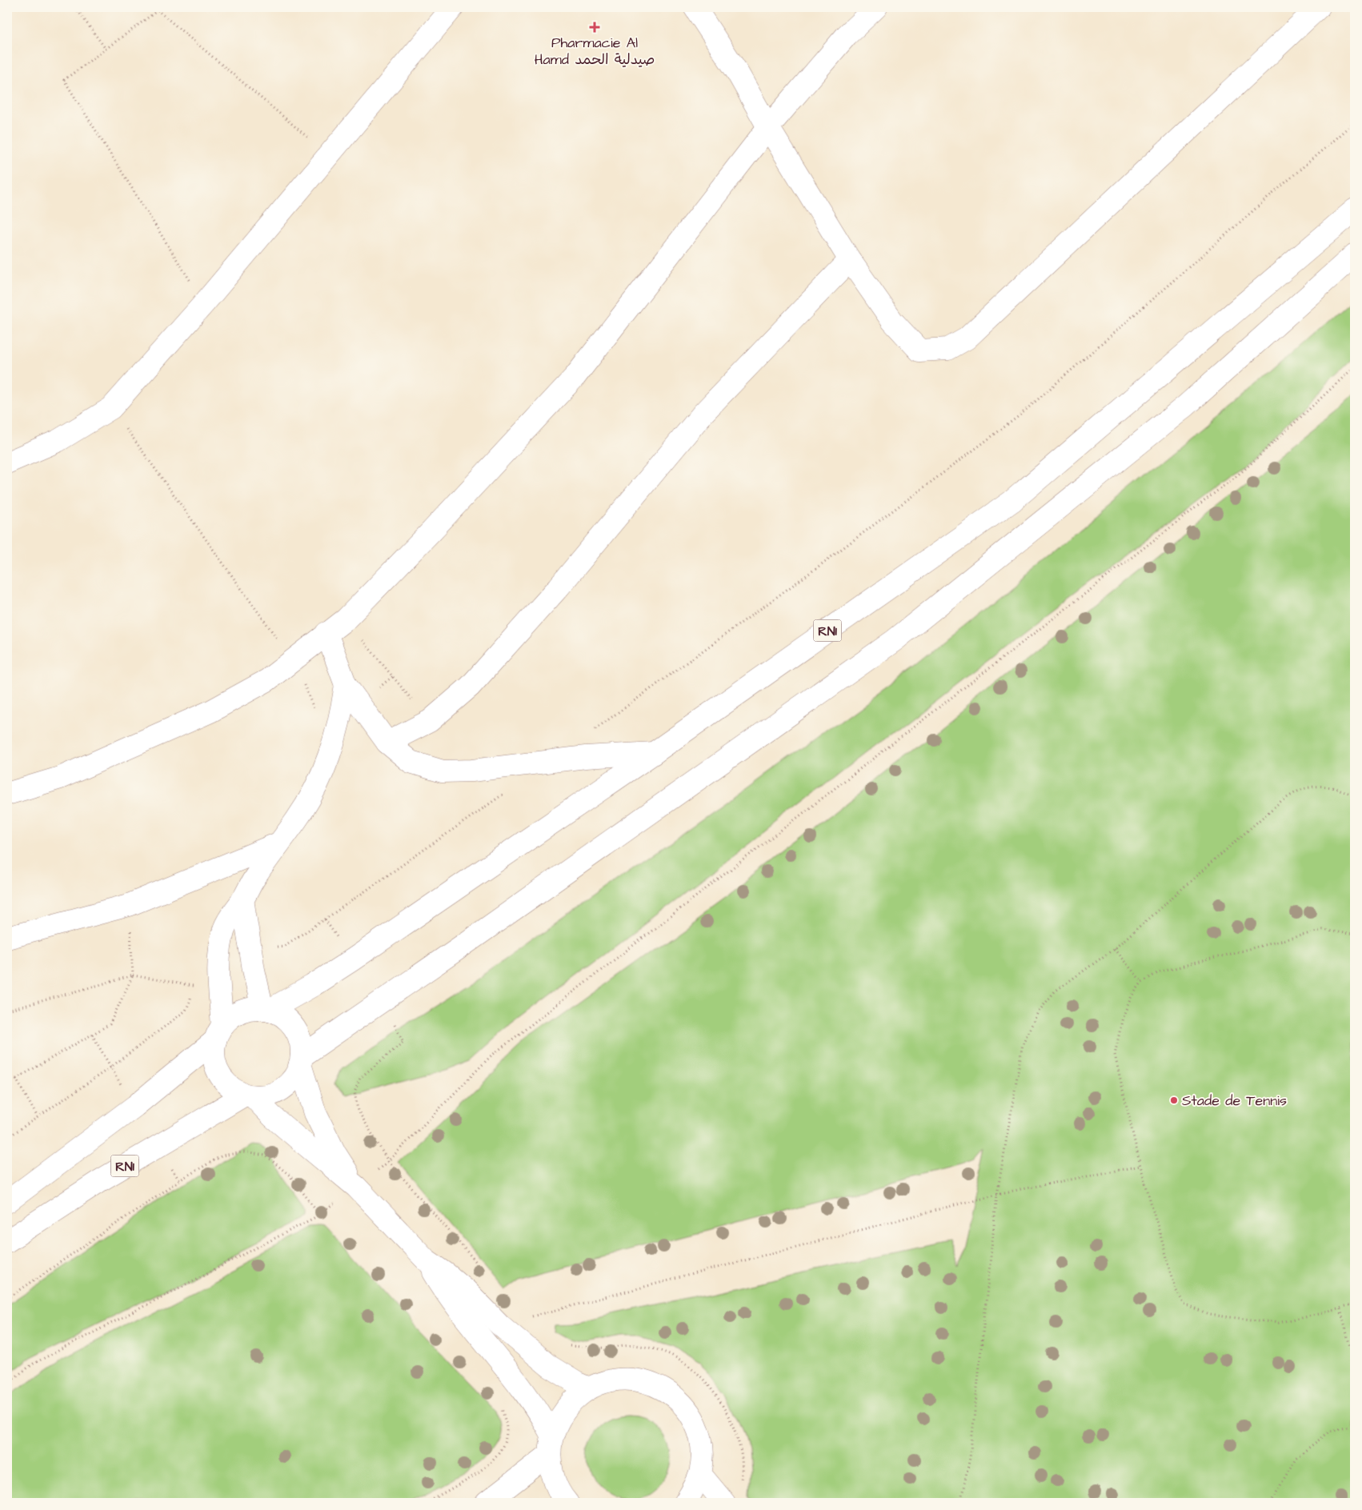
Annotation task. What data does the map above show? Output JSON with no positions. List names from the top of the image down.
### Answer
{
  "streets": {
    "main road": ["RN1"]
  },
  "places": {
    "health": ["Pharmacie Al Hamd صيدلية الحمد"],
    "other": ["Stade de Tennis"]
  }
}
